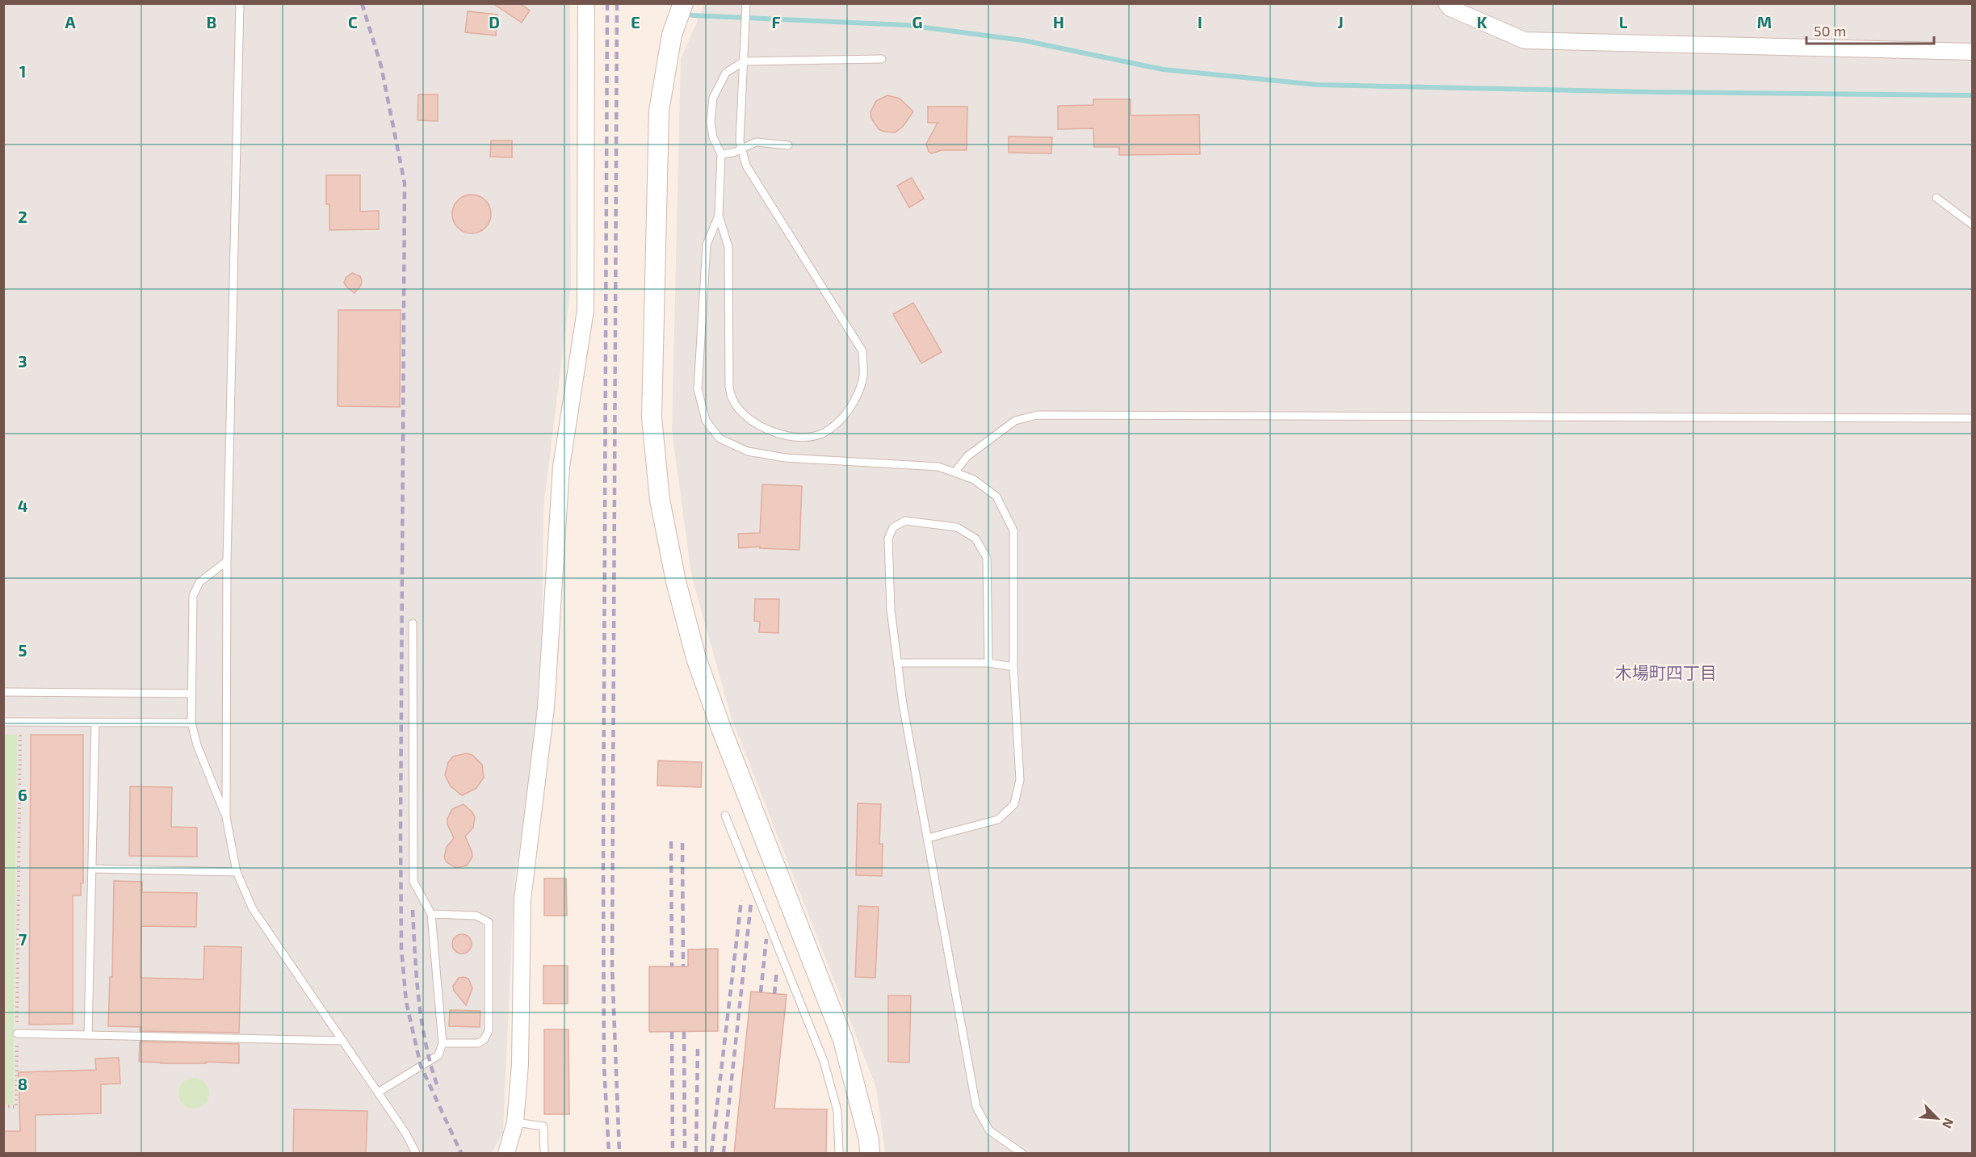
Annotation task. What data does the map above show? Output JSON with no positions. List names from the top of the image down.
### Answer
{
  "districts": ["木場町四丁目"],
  "scale_bar": "50 m",
  "north": "bottom right",
  "grid": {
    "columns": [
      "A",
      "B",
      "C",
      "D",
      "E",
      "F",
      "G",
      "H",
      "I",
      "J",
      "K",
      "L",
      "M"
    ],
    "rows": [
      "1",
      "2",
      "3",
      "4",
      "5",
      "6",
      "7",
      "8"
    ]
  }
}
